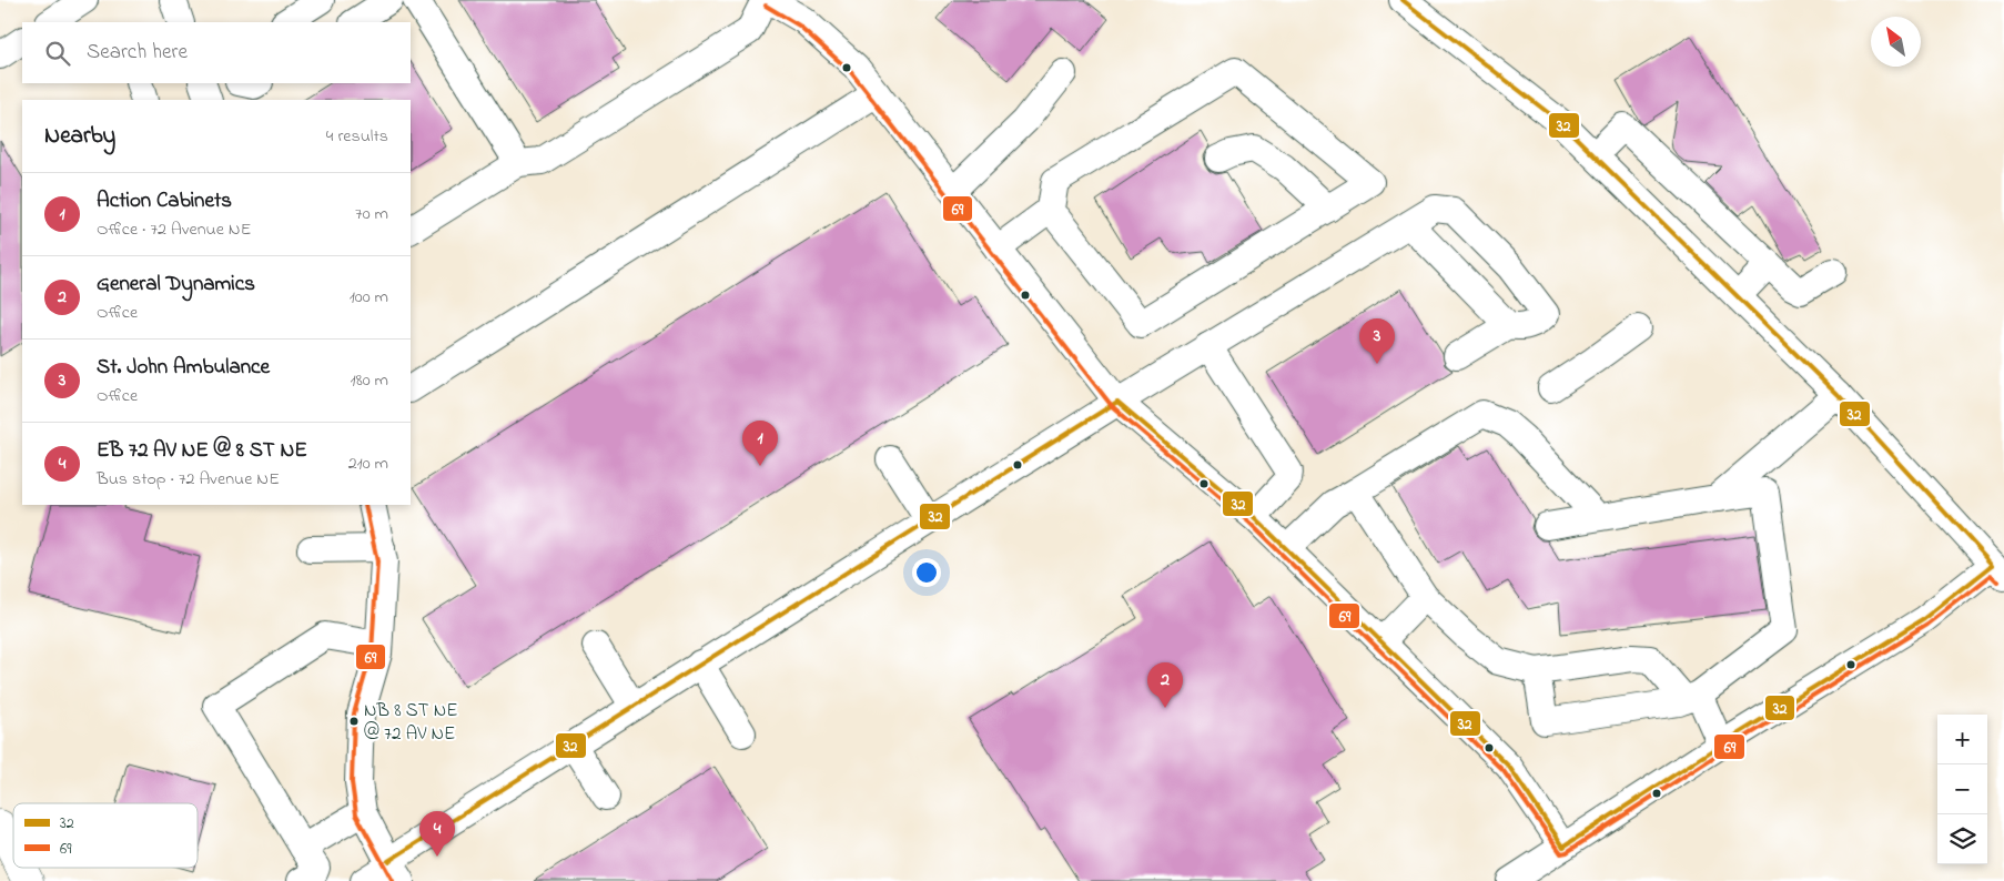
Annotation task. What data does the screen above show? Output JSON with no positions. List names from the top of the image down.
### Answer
{
  "places": ["NB 8 ST NE @ 72 AV NE"],
  "lines": ["transit line 32", "transit line 69"],
  "legend": ["32", "69"],
  "north": "top left",
  "page": {
    "search": "Search here",
    "heading": ["Nearby", "4 results"],
    "list": [
      {
        "mark": "1",
        "name": "Action Cabinets",
        "note": "Office · 72 Avenue NE",
        "value": "70 m"
      },
      {
        "mark": "2",
        "name": "General Dynamics",
        "note": "Office",
        "value": "100 m"
      },
      {
        "mark": "3",
        "name": "St. John Ambulance",
        "note": "Office",
        "value": "180 m"
      },
      {
        "mark": "4",
        "name": "EB 72 AV NE @ 8 ST NE",
        "note": "Bus stop · 72 Avenue NE",
        "value": "210 m"
      }
    ],
    "pins": [
      "3",
      "1",
      "2",
      "4"
    ],
    "map_buttons": ["+", "−"]
  }
}
